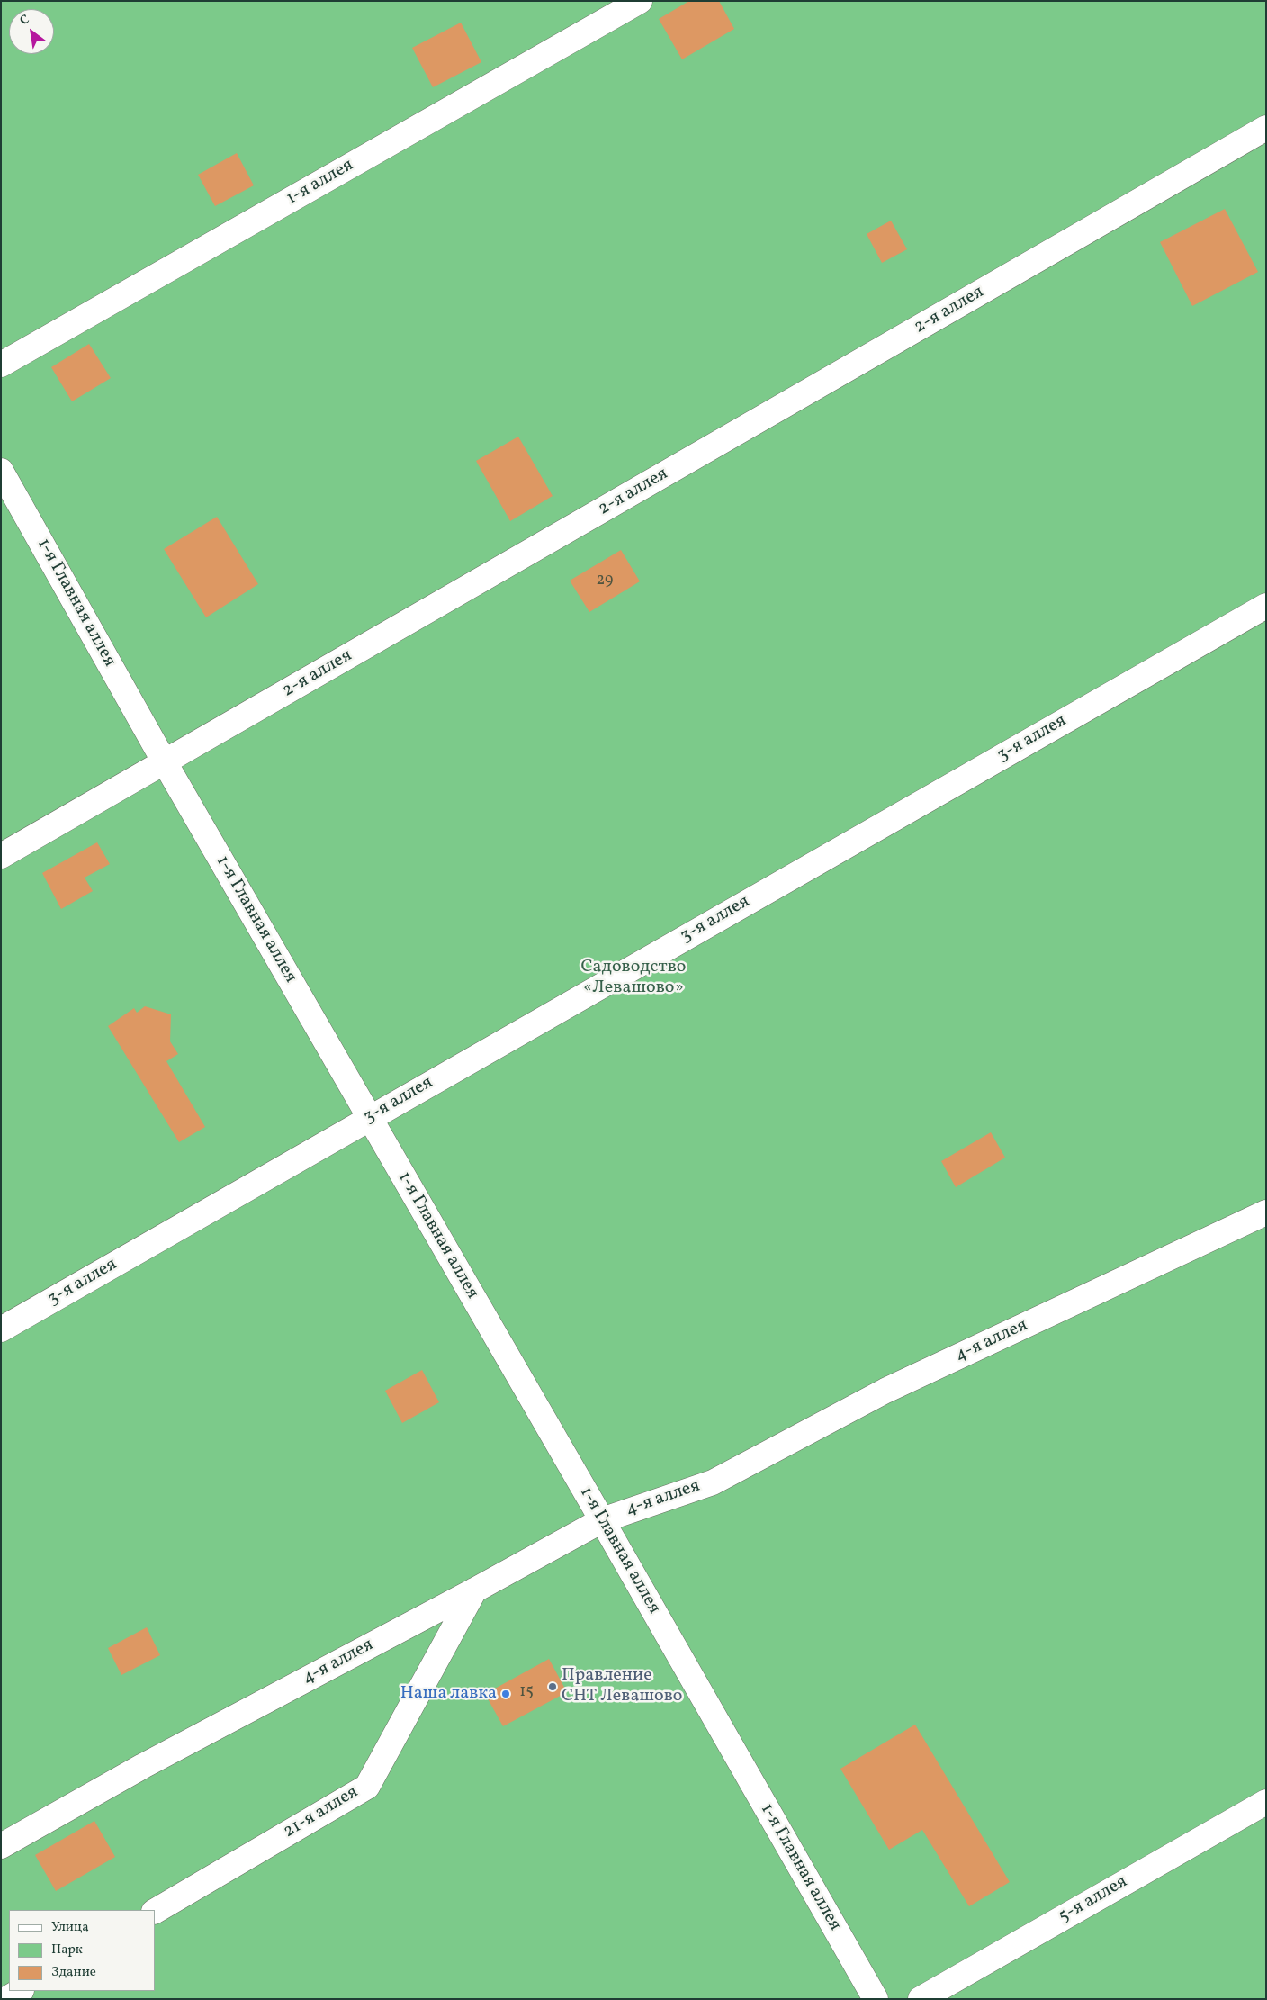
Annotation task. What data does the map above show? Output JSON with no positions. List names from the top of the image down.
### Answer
{
  "streets": {
    "street": [
      "1-я аллея",
      "2-я аллея",
      "1-я Главная аллея",
      "3-я аллея",
      "4-я аллея",
      "21-я аллея",
      "5-я аллея"
    ]
  },
  "crossings": [
    ["2-я аллея", "1-я Главная аллея"],
    ["1-я Главная аллея", "3-я аллея"],
    ["1-я Главная аллея", "4-я аллея"],
    ["4-я аллея", "21-я аллея"]
  ],
  "parks": ["Садоводство «Левашово»"],
  "places": ["Правление СНТ Левашово", "Наша лавка"],
  "house_numbers": ["29", "15"],
  "legend": ["Улица", "Парк", "Здание"],
  "north": "top left"
}
